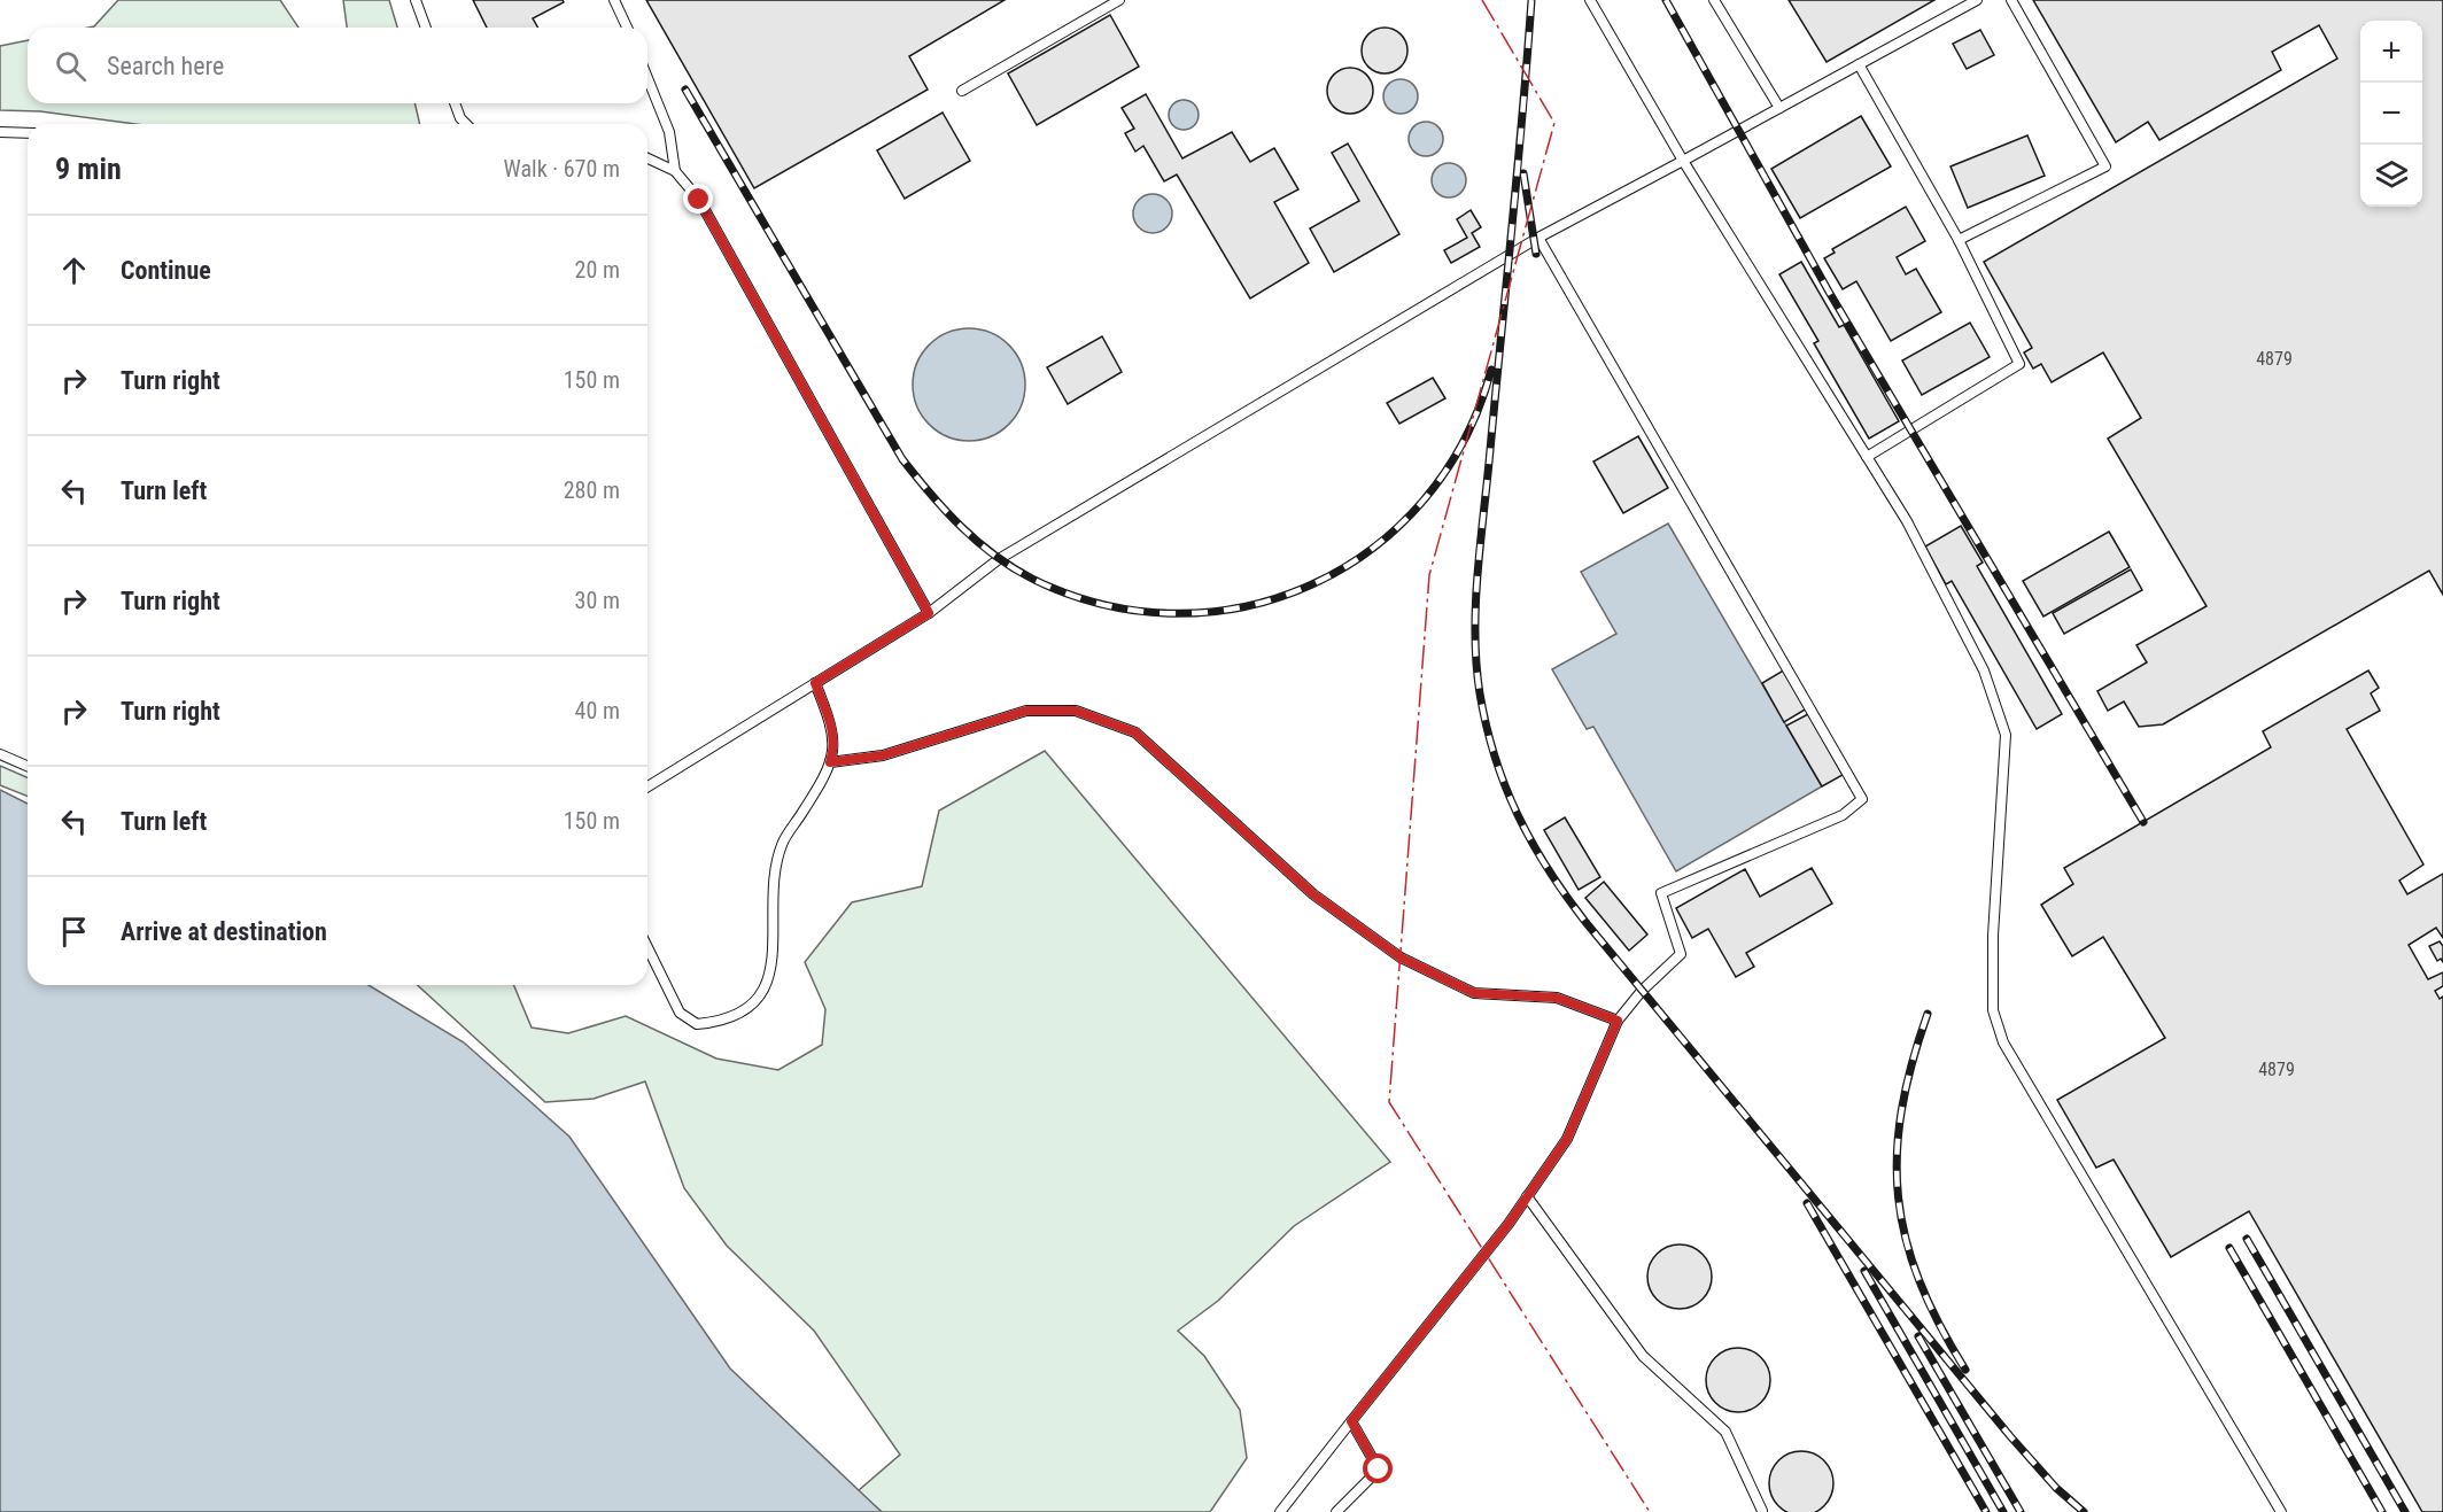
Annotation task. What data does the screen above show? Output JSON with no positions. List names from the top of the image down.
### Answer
{
  "house_numbers": ["4879", "4879"],
  "page": {
    "map_buttons": ["+", "−"],
    "search": "Search here",
    "heading": ["9 min", "Walk · 670 m"],
    "list": [
      ["Continue", "20 m"],
      ["Turn right", "150 m"],
      ["Turn left", "280 m"],
      ["Turn right", "30 m"],
      ["Turn right", "40 m"],
      ["Turn left", "150 m"],
      "Arrive at destination"
    ]
  }
}
